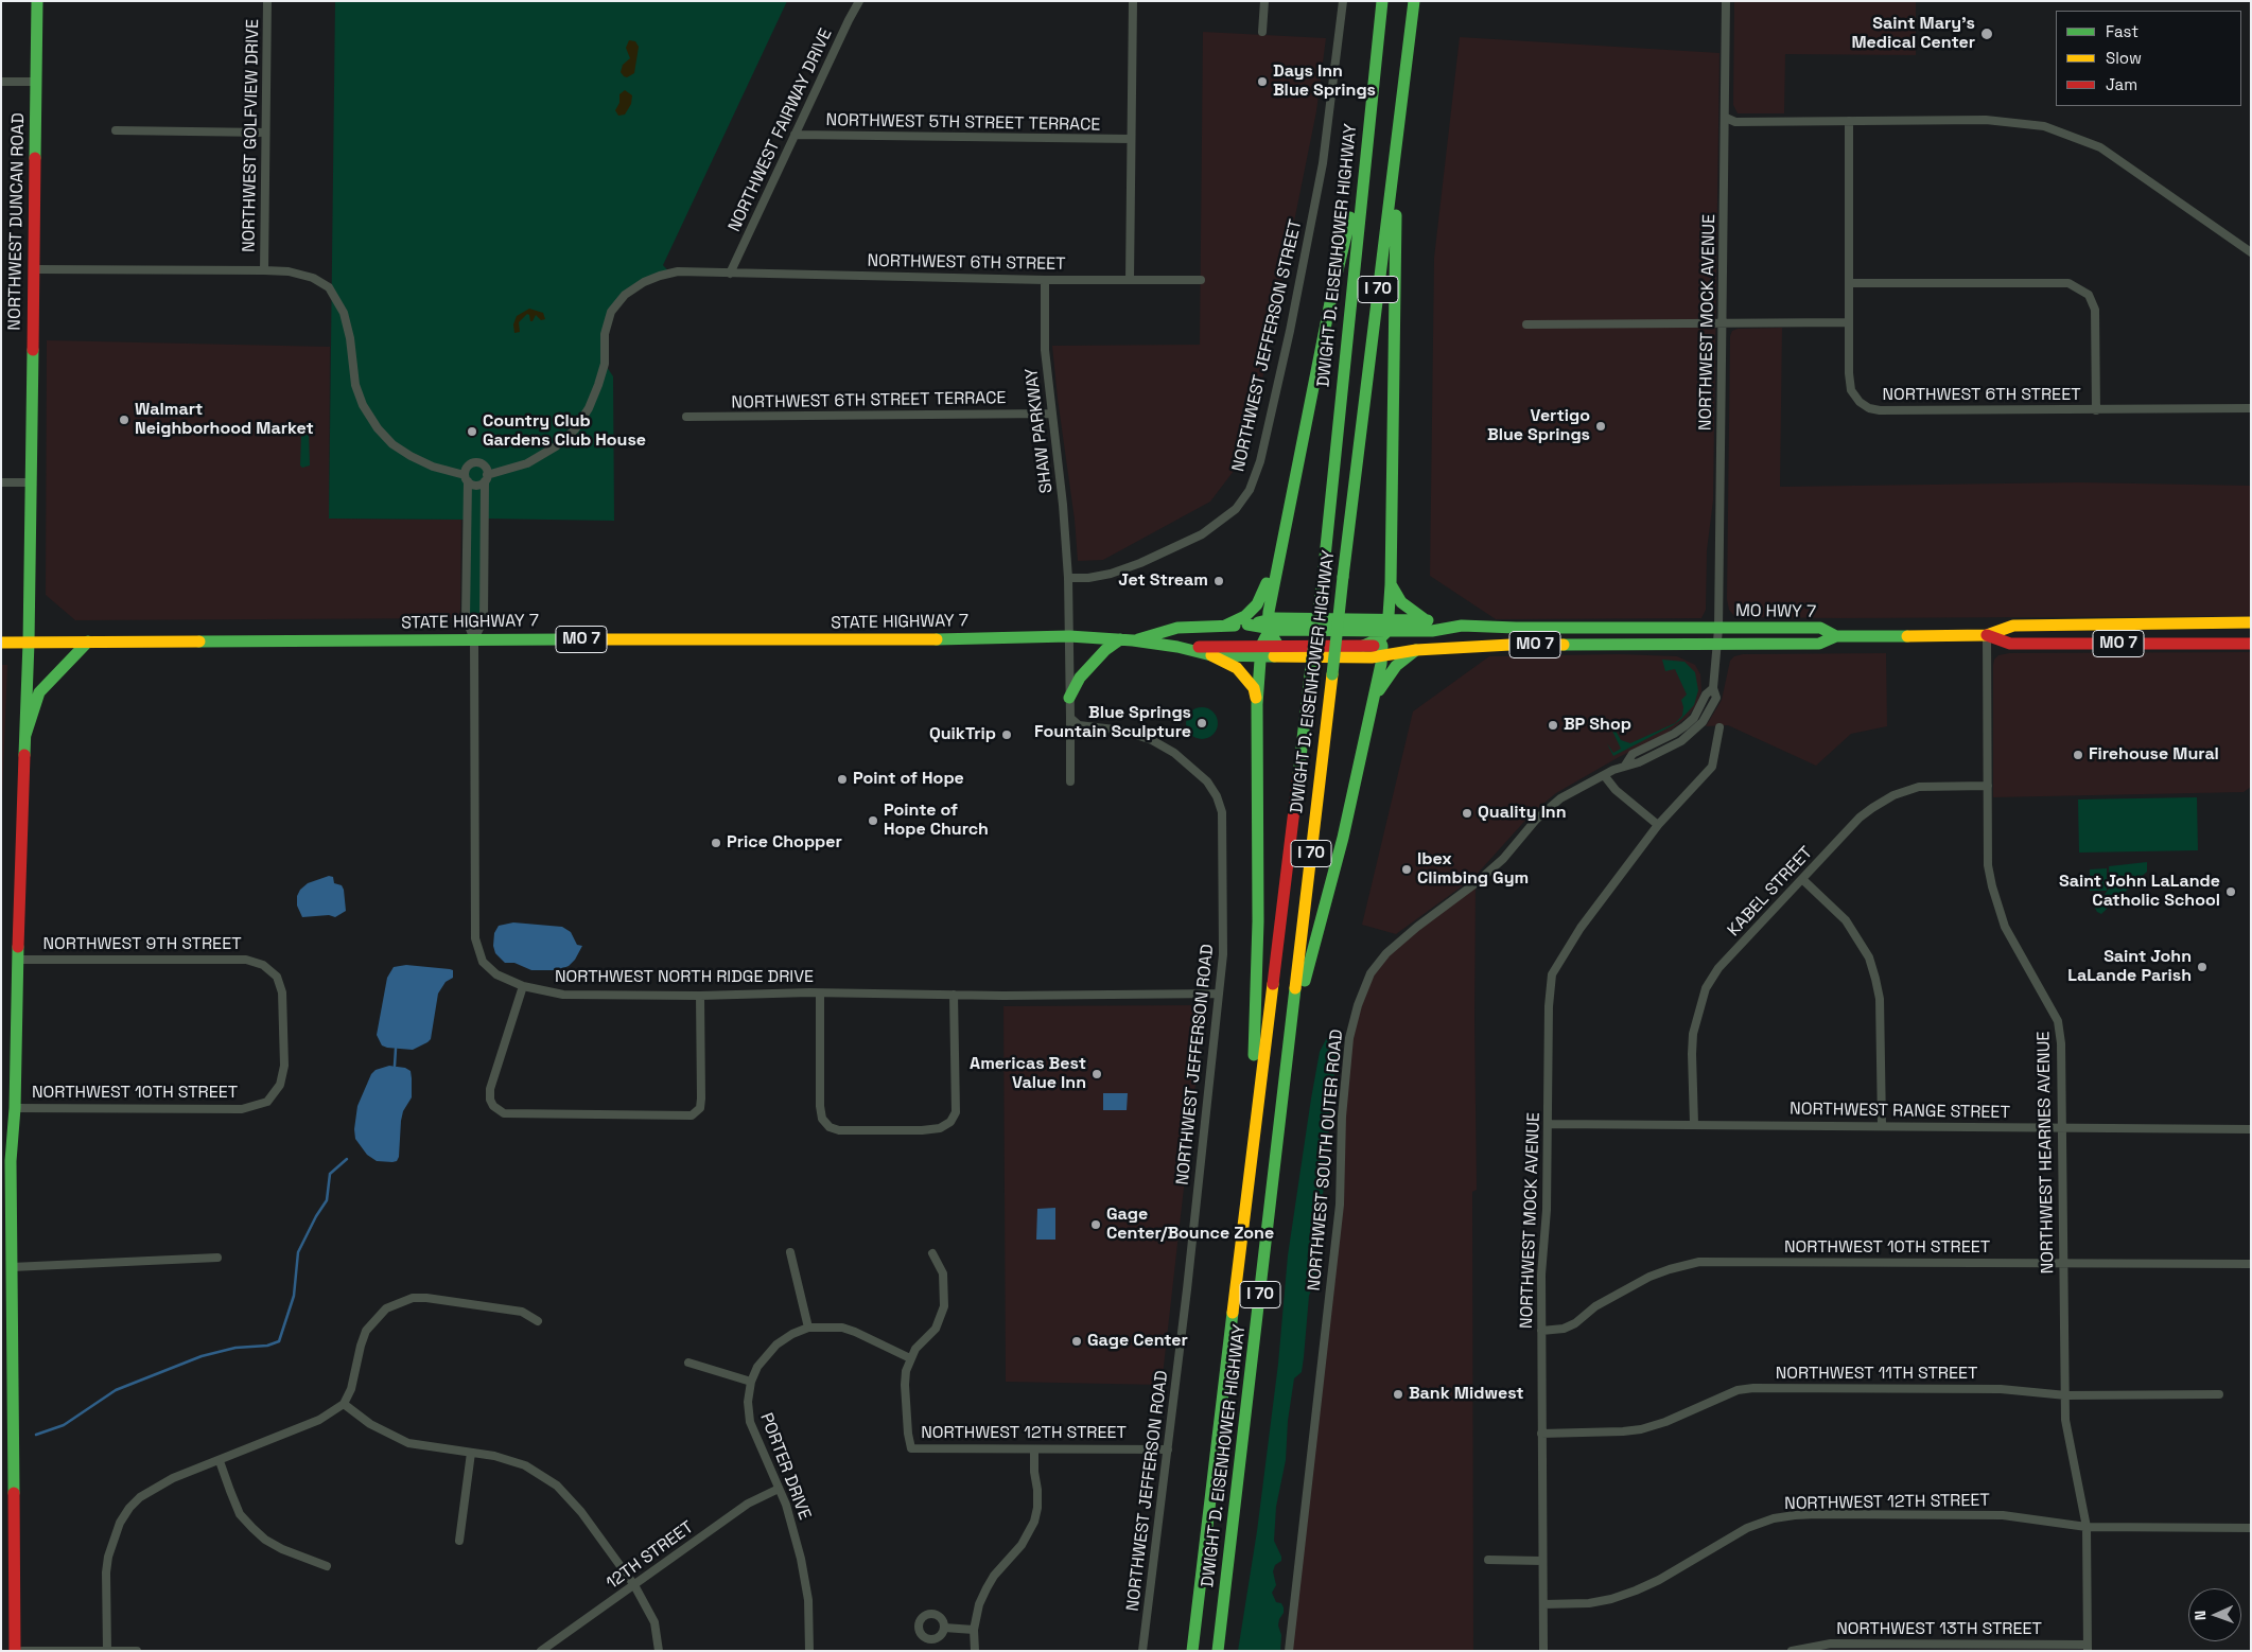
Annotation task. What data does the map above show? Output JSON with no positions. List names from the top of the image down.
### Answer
{
  "streets": {
    "main road": [
      "NORTHWEST DUNCAN ROAD",
      "DWIGHT D. EISENHOWER HIGHWAY",
      "I 70",
      "MO HWY 7",
      "STATE HIGHWAY 7",
      "MO 7"
    ],
    "street": [
      "NORTHWEST 5TH STREET TERRACE",
      "NORTHWEST FAIRWAY DRIVE",
      "NORTHWEST GOLFVIEW DRIVE",
      "NORTHWEST 6TH STREET",
      "NORTHWEST MOCK AVENUE",
      "NORTHWEST JEFFERSON STREET",
      "NORTHWEST 6TH STREET TERRACE",
      "SHAW PARKWAY",
      "KABEL STREET",
      "NORTHWEST 9TH STREET",
      "NORTHWEST NORTH RIDGE DRIVE",
      "NORTHWEST JEFFERSON ROAD",
      "NORTHWEST 10TH STREET",
      "NORTHWEST RANGE STREET",
      "NORTHWEST HEARNES AVENUE",
      "NORTHWEST SOUTH OUTER ROAD",
      "NORTHWEST 11TH STREET",
      "NORTHWEST 12TH STREET",
      "PORTER DRIVE",
      "12TH STREET",
      "NORTHWEST 13TH STREET"
    ]
  },
  "crossings": [
    ["NORTHWEST 5TH STREET TERRACE", "NORTHWEST FAIRWAY DRIVE"],
    ["NORTHWEST FAIRWAY DRIVE", "NORTHWEST 6TH STREET"],
    ["NORTHWEST DUNCAN ROAD", "STATE HIGHWAY 7"],
    ["NORTHWEST DUNCAN ROAD", "MO 7"],
    ["NORTHWEST DUNCAN ROAD", "NORTHWEST 9TH STREET"],
    ["NORTHWEST DUNCAN ROAD", "NORTHWEST 10TH STREET"],
    ["NORTHWEST 6TH STREET", "SHAW PARKWAY"],
    ["NORTHWEST MOCK AVENUE", "MO HWY 7"],
    ["NORTHWEST MOCK AVENUE", "NORTHWEST 10TH STREET"],
    ["NORTHWEST MOCK AVENUE", "NORTHWEST RANGE STREET"],
    ["NORTHWEST MOCK AVENUE", "NORTHWEST SOUTH OUTER ROAD"],
    ["NORTHWEST MOCK AVENUE", "NORTHWEST 11TH STREET"],
    ["NORTHWEST MOCK AVENUE", "NORTHWEST 12TH STREET"],
    ["NORTHWEST JEFFERSON STREET", "SHAW PARKWAY"],
    ["NORTHWEST 6TH STREET TERRACE", "SHAW PARKWAY"],
    ["SHAW PARKWAY", "STATE HIGHWAY 7"],
    ["MO HWY 7", "MO 7"],
    ["MO HWY 7", "NORTHWEST SOUTH OUTER ROAD"],
    ["STATE HIGHWAY 7", "MO 7"],
    ["STATE HIGHWAY 7", "NORTHWEST NORTH RIDGE DRIVE"],
    ["MO 7", "NORTHWEST HEARNES AVENUE"],
    ["KABEL STREET", "NORTHWEST RANGE STREET"],
    ["KABEL STREET", "NORTHWEST HEARNES AVENUE"],
    ["NORTHWEST 9TH STREET", "NORTHWEST 10TH STREET"],
    ["NORTHWEST NORTH RIDGE DRIVE", "NORTHWEST JEFFERSON ROAD"],
    ["NORTHWEST JEFFERSON ROAD", "NORTHWEST 12TH STREET"],
    ["NORTHWEST 10TH STREET", "NORTHWEST HEARNES AVENUE"],
    ["NORTHWEST RANGE STREET", "NORTHWEST HEARNES AVENUE"],
    ["NORTHWEST HEARNES AVENUE", "NORTHWEST 11TH STREET"],
    ["NORTHWEST HEARNES AVENUE", "NORTHWEST 12TH STREET"],
    ["NORTHWEST HEARNES AVENUE", "NORTHWEST 13TH STREET"],
    ["NORTHWEST 12TH STREET", "PORTER DRIVE"],
    ["PORTER DRIVE", "12TH STREET"]
  ],
  "places": [
    "Saint Mary's Medical Center",
    "Days Inn Blue Springs",
    "Walmart Neighborhood Market",
    "Vertigo Blue Springs",
    "Country Club Gardens Club House",
    "Jet Stream",
    "Blue Springs Fountain Sculpture",
    "BP Shop",
    "QuikTrip",
    "Firehouse Mural",
    "Point of Hope",
    "Quality Inn",
    "Pointe of Hope Church",
    "Price Chopper",
    "Ibex Climbing Gym",
    "Saint John LaLande Catholic School",
    "Saint John LaLande Parish",
    "Americas Best Value Inn",
    "Gage Center/Bounce Zone",
    "Gage Center",
    "Bank Midwest"
  ],
  "legend": ["Fast", "Slow", "Jam"],
  "north": "left"
}
